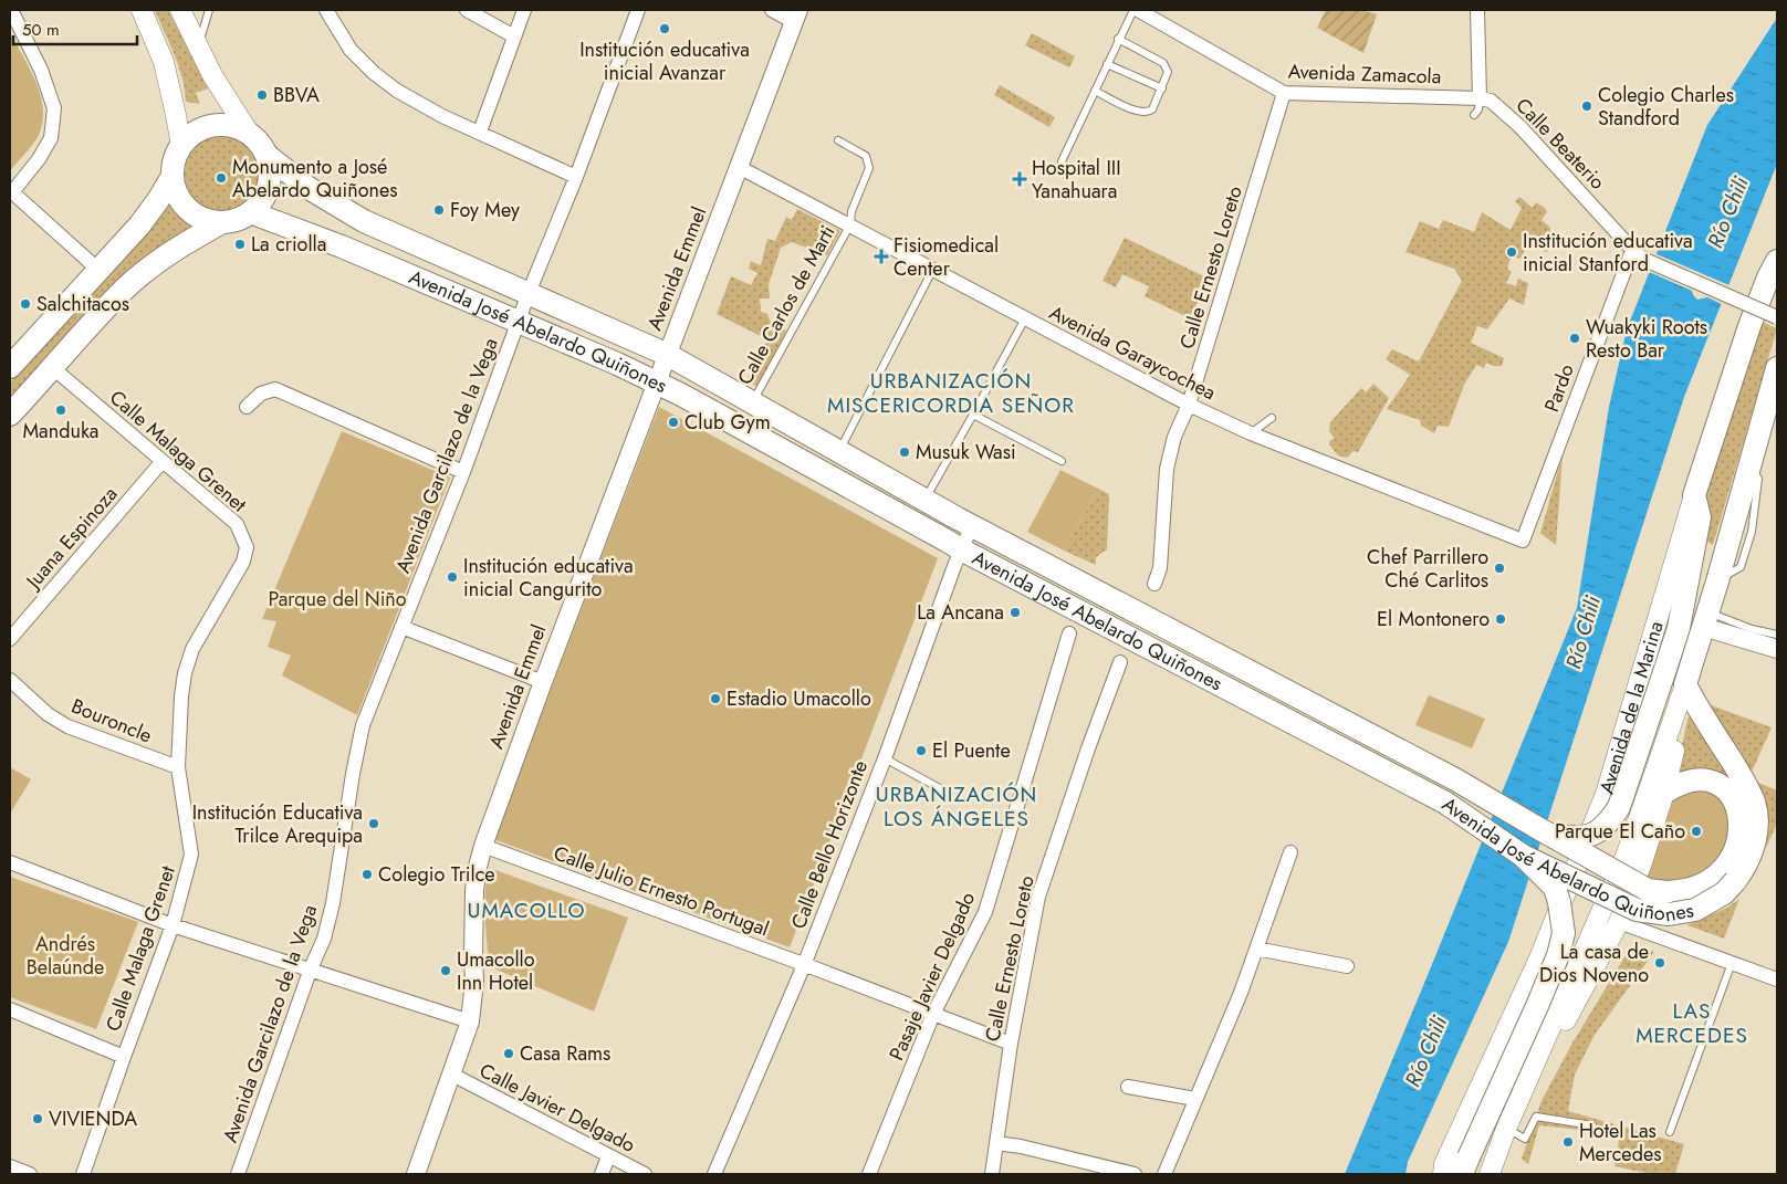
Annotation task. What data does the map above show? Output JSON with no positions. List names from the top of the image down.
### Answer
{
  "streets": {
    "main road": ["Avenida José Abelardo Quiñones", "Avenida de la Marina"],
    "street": [
      "Avenida Zamacola",
      "Calle Beaterio",
      "Calle Ernesto Loreto",
      "Avenida Emmel",
      "Avenida Garaycochea",
      "Pardo",
      "Calle Malaga Grenet",
      "Avenida Garcilazo de la Vega",
      "Juana Espinoza",
      "Bouroncle",
      "Calle Bello Horizonte",
      "Calle Julio Ernesto Portugal",
      "Pasaje Javier Delgado",
      "Calle Javier Delgado"
    ],
    "lane": ["Calle Carlos de Marti"]
  },
  "crossings": [
    ["Avenida Zamacola", "Calle Beaterio"],
    ["Avenida Zamacola", "Calle Ernesto Loreto"],
    ["Calle Beaterio", "Pardo"],
    ["Calle Ernesto Loreto", "Avenida Garaycochea"],
    ["Calle Ernesto Loreto", "Calle Julio Ernesto Portugal"],
    ["Avenida Emmel", "Avenida José Abelardo Quiñones"],
    ["Avenida Emmel", "Avenida Garaycochea"],
    ["Avenida Emmel", "Calle Julio Ernesto Portugal"],
    ["Avenida Emmel", "Calle Javier Delgado"],
    ["Calle Carlos de Marti", "Avenida José Abelardo Quiñones"],
    ["Calle Carlos de Marti", "Avenida Garaycochea"],
    ["Avenida José Abelardo Quiñones", "Avenida Garcilazo de la Vega"],
    ["Avenida José Abelardo Quiñones", "Avenida de la Marina"],
    ["Avenida José Abelardo Quiñones", "Calle Bello Horizonte"],
    ["Avenida Garaycochea", "Pardo"],
    ["Calle Malaga Grenet", "Juana Espinoza"],
    ["Calle Malaga Grenet", "Bouroncle"],
    ["Calle Bello Horizonte", "Calle Julio Ernesto Portugal"],
    ["Calle Julio Ernesto Portugal", "Pasaje Javier Delgado"]
  ],
  "districts": [
    "URBANIZACIÓN MISCERICORDIA SEÑOR",
    "URBANIZACIÓN LOS ÁNGELES",
    "UMACOLLO",
    "LAS MERCEDES"
  ],
  "water": ["Río Chili"],
  "parks": ["Parque del Niño", "Andrés Belaúnde"],
  "places": {
    "other": [
      "Institución educativa inicial Avanzar",
      "BBVA",
      "Colegio Charles Standford",
      "Monumento a José Abelardo Quiñones",
      "Foy Mey",
      "La criolla",
      "Institución educativa inicial Stanford",
      "Salchitacos",
      "Wuakyki Roots Resto Bar",
      "Manduka",
      "Club Gym",
      "Musuk Wasi",
      "Chef Parrillero Ché Carlitos",
      "Institución educativa inicial Cangurito",
      "La Ancana",
      "El Montonero",
      "Estadio Umacollo",
      "El Puente",
      "Institución Educativa Trilce Arequipa",
      "Parque El Caño",
      "Colegio Trilce",
      "La casa de Dios Noveno",
      "Umacollo Inn Hotel",
      "Casa Rams",
      "VIVIENDA",
      "Hotel Las Mercedes"
    ],
    "health": ["Hospital III Yanahuara", "Fisiomedical Center"]
  },
  "scale_bar": "50 m"
}
